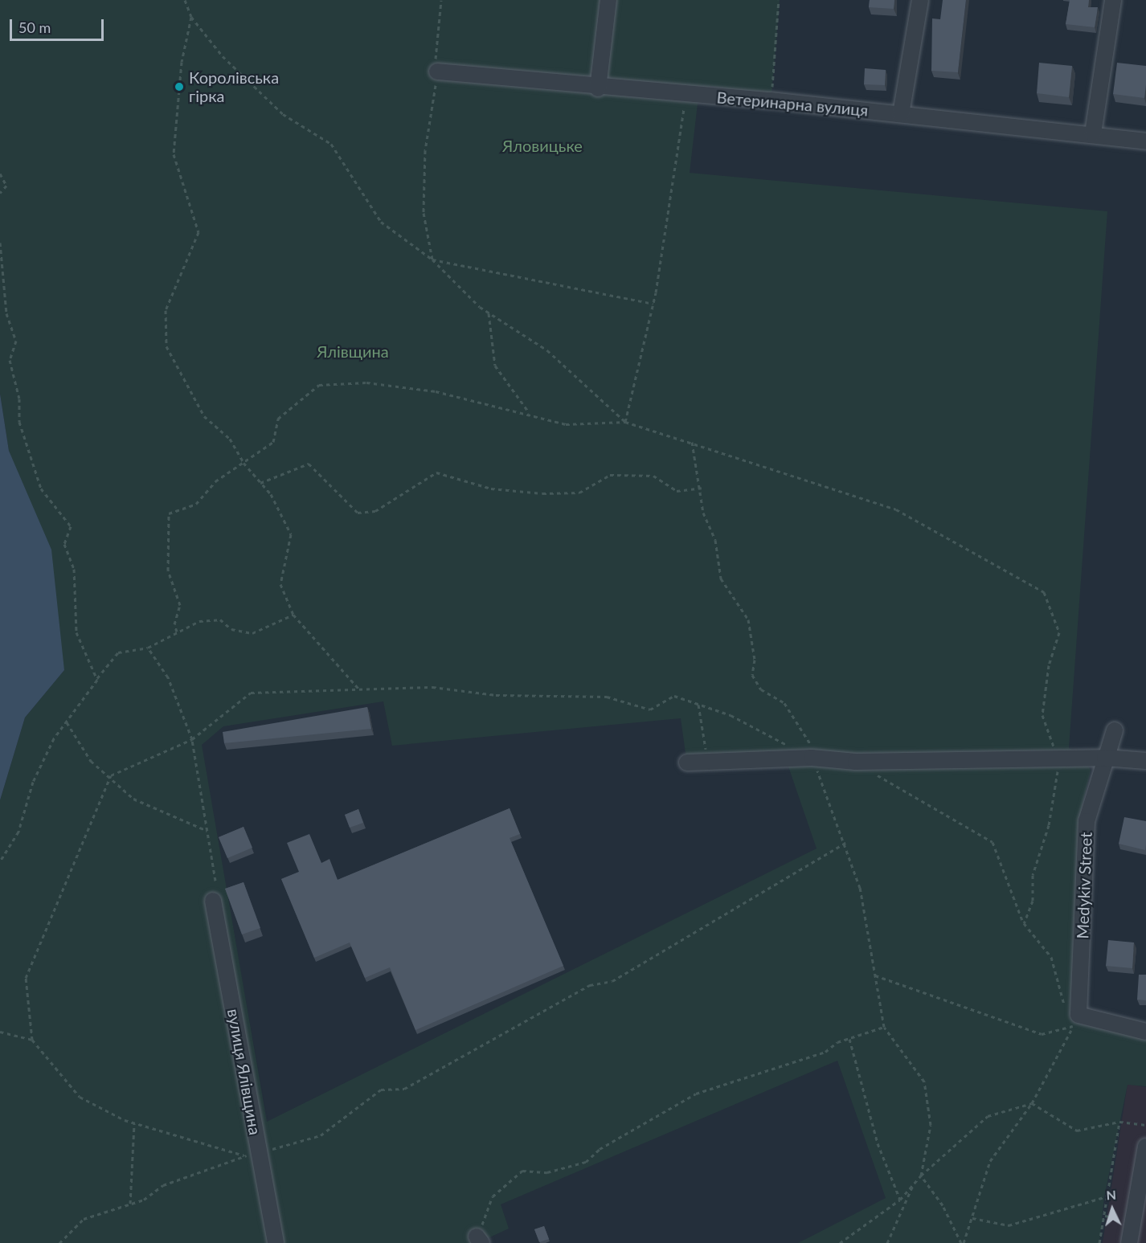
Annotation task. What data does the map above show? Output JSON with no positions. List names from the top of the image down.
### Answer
{
  "streets": {
    "street": ["Ветеринарна вулиця", "Medykiv Street", "вулиця Ялівщина"]
  },
  "parks": ["Яловицьке", "Ялівщина"],
  "places": ["Королівська гірка"],
  "scale_bar": "50 m",
  "north": "top"
}
